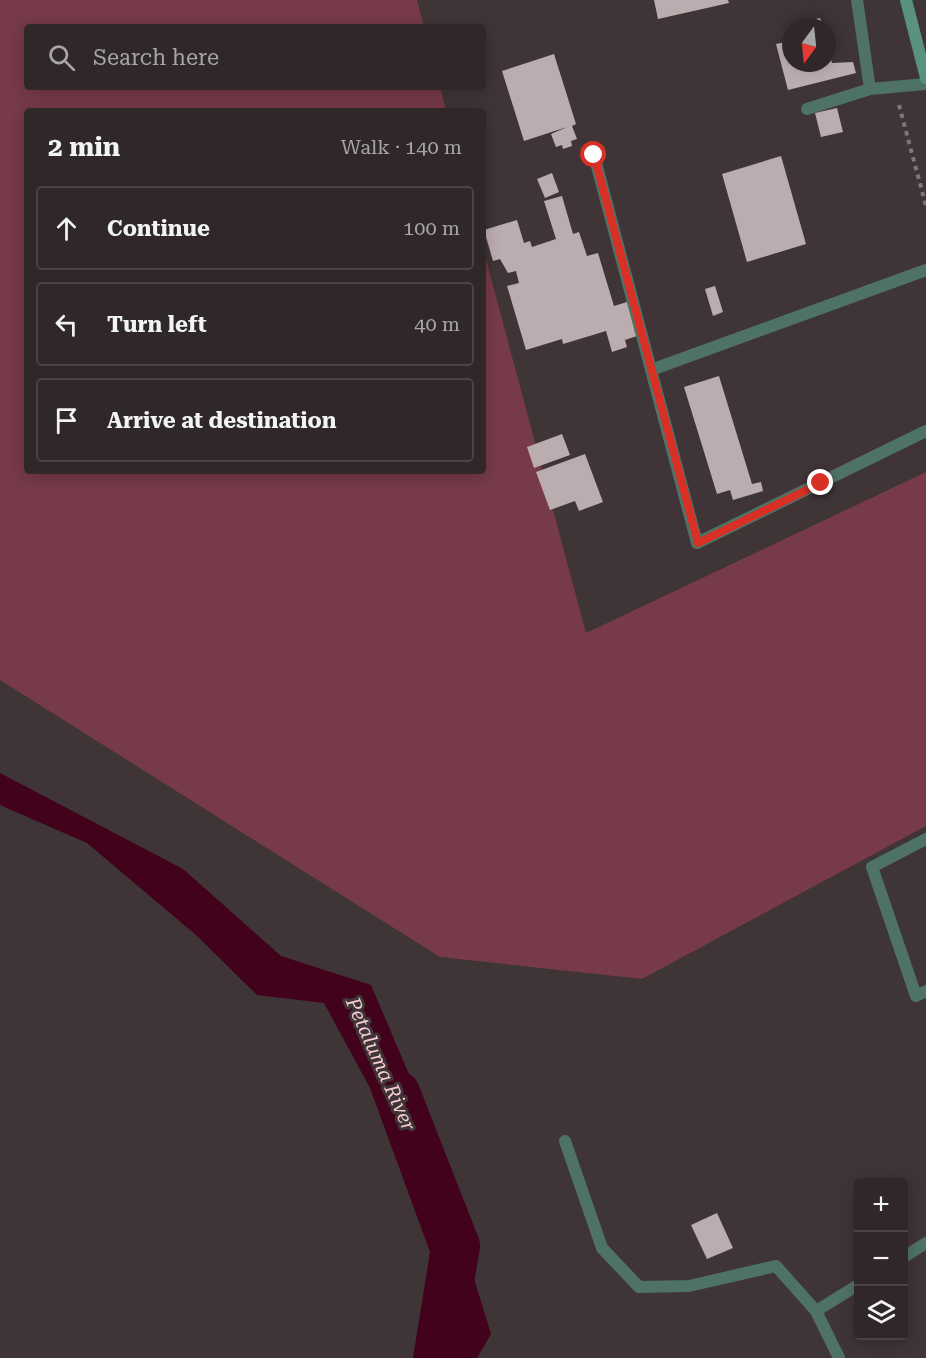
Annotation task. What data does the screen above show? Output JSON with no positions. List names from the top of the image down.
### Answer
{
  "water": ["Petaluma River"],
  "north": "bottom",
  "page": {
    "search": "Search here",
    "heading": ["2 min", "Walk · 140 m"],
    "list": [
      ["Continue", "100 m"],
      ["Turn left", "40 m"],
      "Arrive at destination"
    ],
    "map_buttons": ["+", "−"]
  }
}
